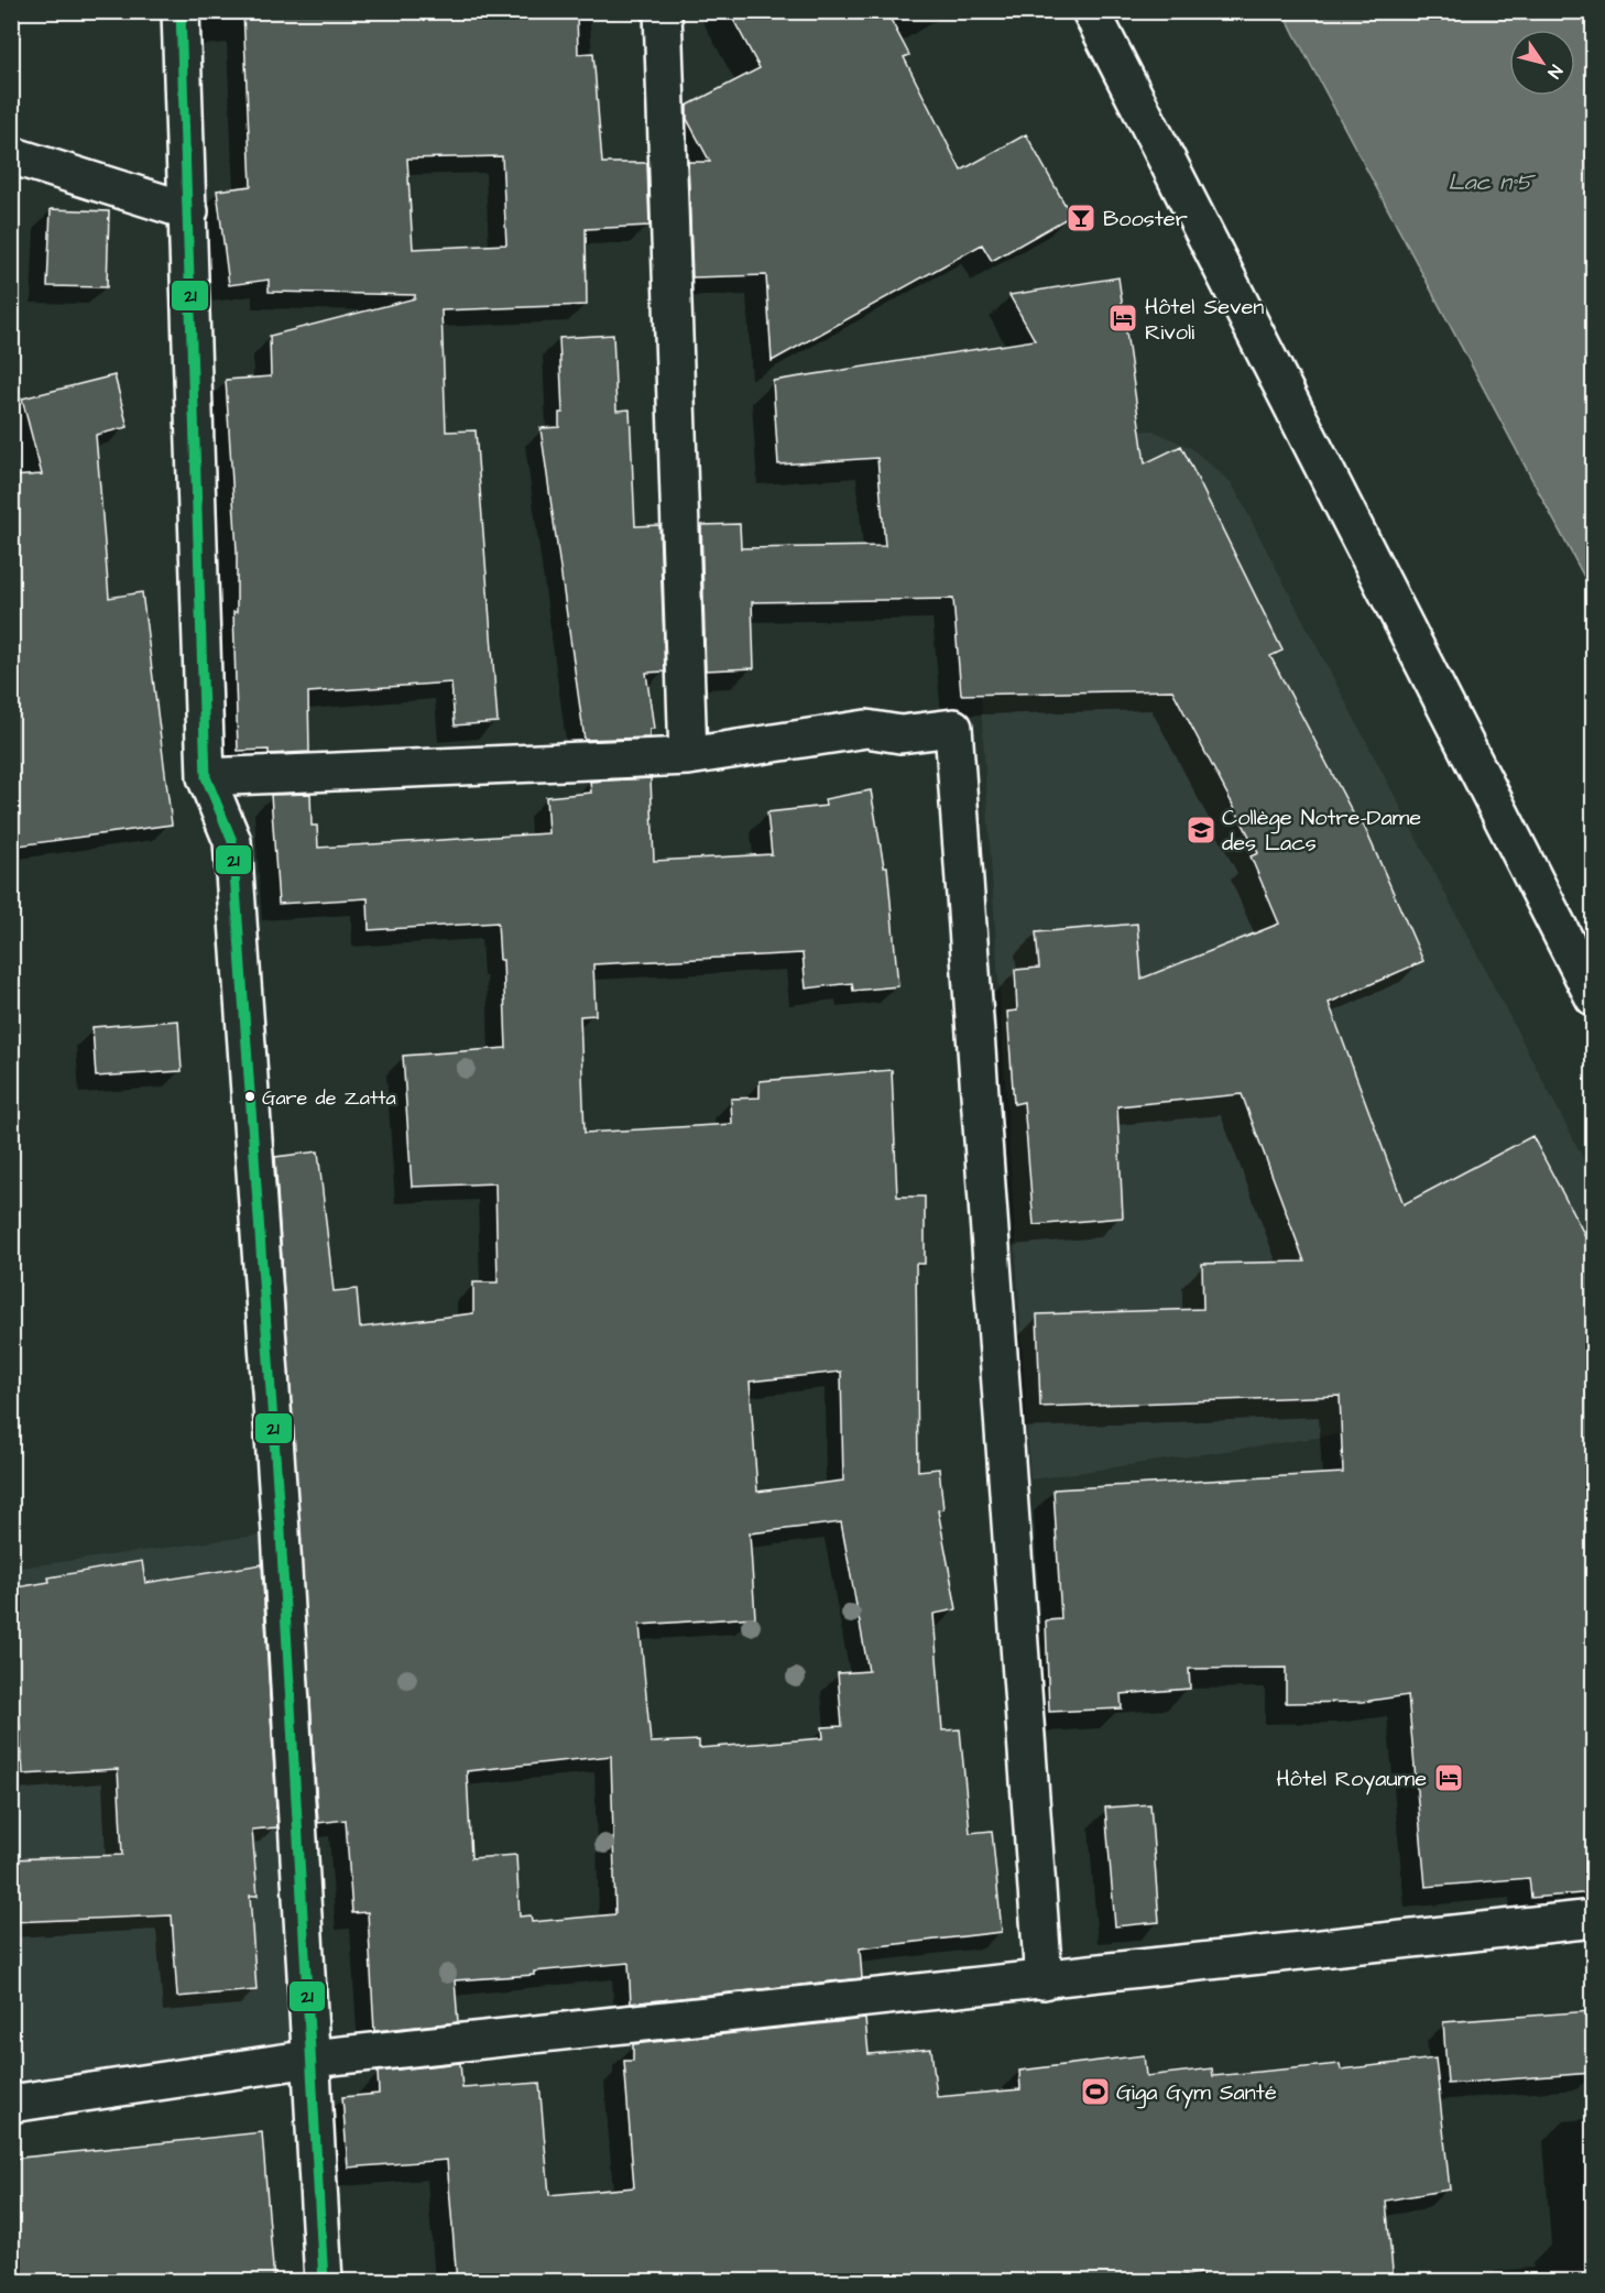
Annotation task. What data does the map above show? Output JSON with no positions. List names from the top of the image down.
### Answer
{
  "water": ["Lac n°5"],
  "places": {
    "bar": ["Booster"],
    "hotel": ["Hôtel Seven Rivoli", "Hôtel Royaume"],
    "school or university": ["Collège Notre-Dame des Lacs"],
    "other": ["Gare de Zatta"],
    "sports": ["Giga Gym Santé"]
  },
  "lines": ["transit line 21"],
  "north": "bottom right"
}
